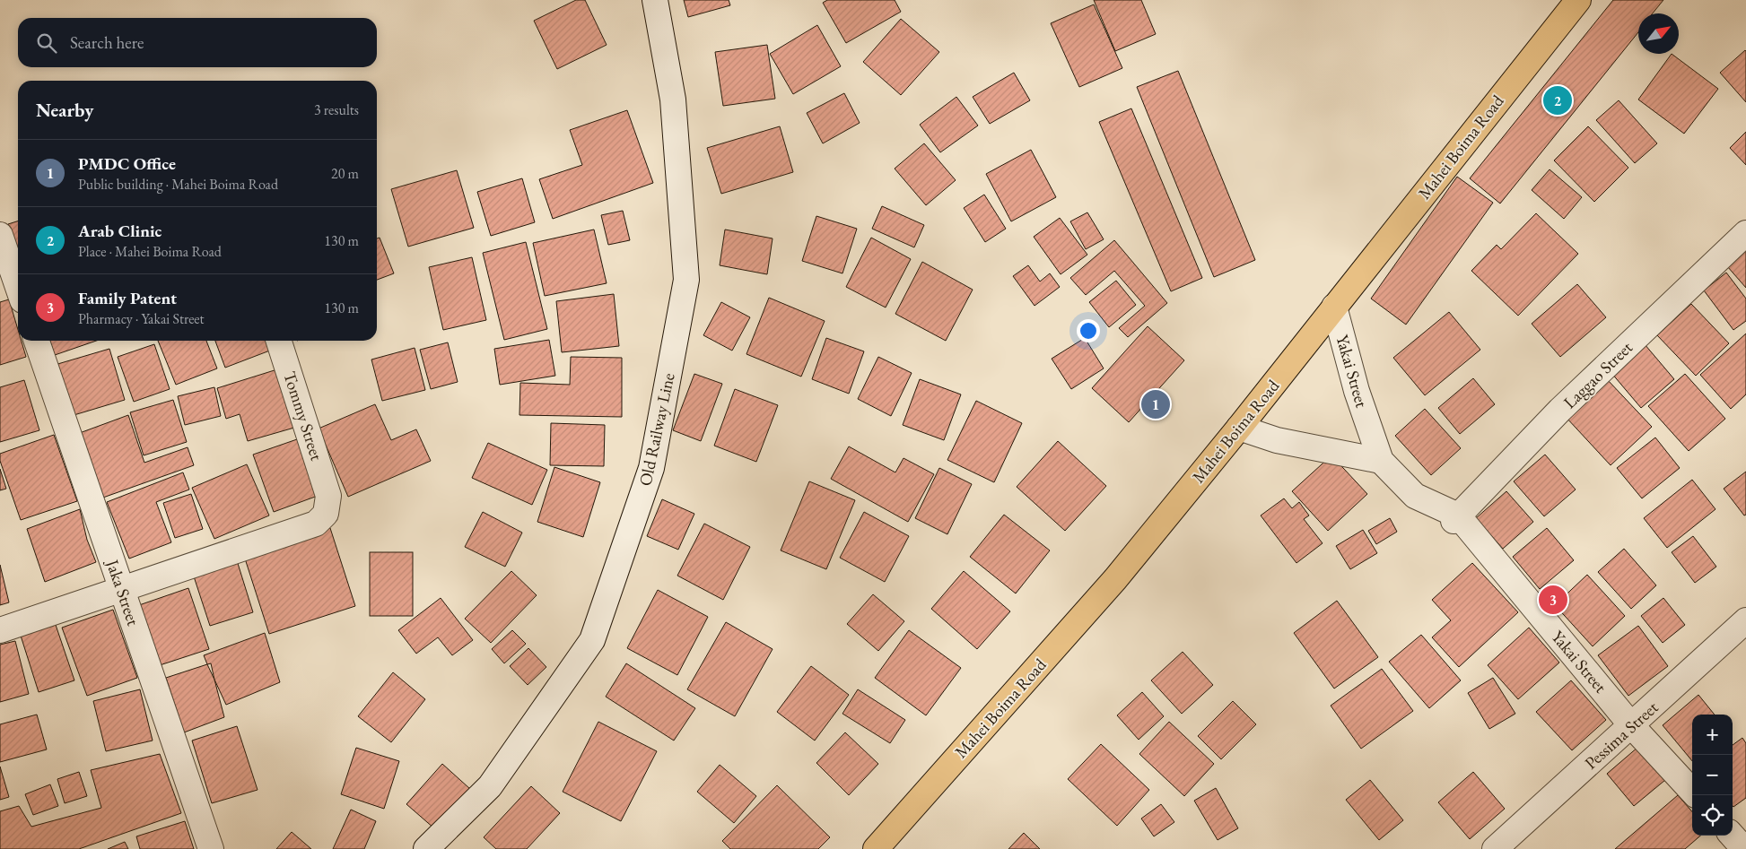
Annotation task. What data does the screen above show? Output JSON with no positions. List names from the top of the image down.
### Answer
{
  "streets": {
    "main road": ["Mahei Boima Road"],
    "street": [
      "Yakai Street",
      "Laggao Street",
      "Tommy Street",
      "Old Railway Line",
      "Jaka Street",
      "Pessima Street"
    ]
  },
  "crossings": [
    ["Mahei Boima Road", "Yakai Street"],
    ["Yakai Street", "Laggao Street"],
    ["Yakai Street", "Pessima Street"],
    ["Tommy Street", "Jaka Street"]
  ],
  "north": "top right",
  "page": {
    "search": "Search here",
    "heading": ["Nearby", "3 results"],
    "pins": ["2", "1", "3"],
    "list": [
      {
        "mark": "1",
        "name": "PMDC Office",
        "note": "Public building · Mahei Boima Road",
        "value": "20 m"
      },
      {
        "mark": "2",
        "name": "Arab Clinic",
        "note": "Place · Mahei Boima Road",
        "value": "130 m"
      },
      {
        "mark": "3",
        "name": "Family Patent",
        "note": "Pharmacy · Yakai Street",
        "value": "130 m"
      }
    ],
    "map_buttons": ["+", "−"]
  }
}
